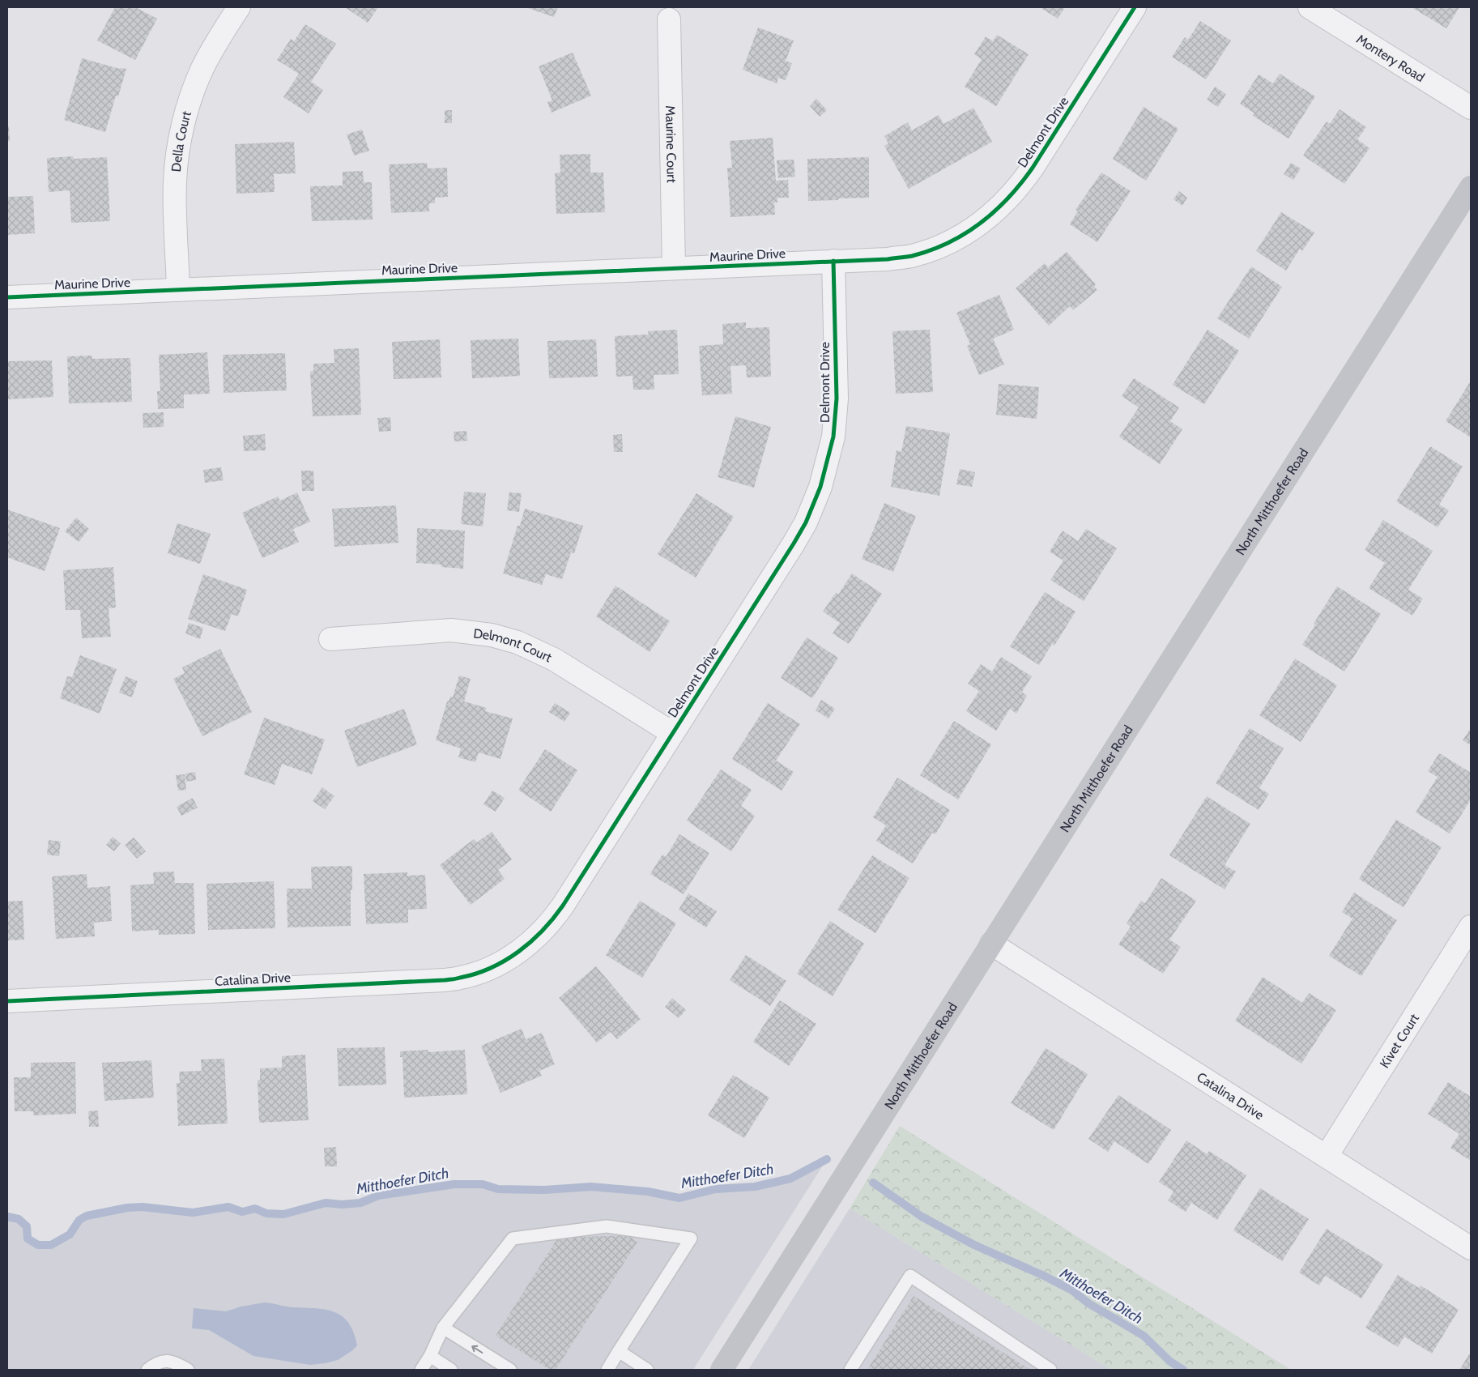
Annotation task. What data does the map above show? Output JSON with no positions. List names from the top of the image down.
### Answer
{
  "streets": {
    "main road": ["North Mitthoefer Road"],
    "street": [
      "Montery Road",
      "Delmont Drive",
      "Della Court",
      "Maurine Court",
      "Maurine Drive",
      "Delmont Court",
      "Catalina Drive",
      "Kivet Court"
    ]
  },
  "crossings": [
    ["Delmont Drive", "Maurine Drive"],
    ["Delmont Drive", "Delmont Court"],
    ["Delmont Drive", "Catalina Drive"],
    ["Della Court", "Maurine Drive"],
    ["Maurine Court", "Maurine Drive"],
    ["North Mitthoefer Road", "Catalina Drive"],
    ["Catalina Drive", "Kivet Court"]
  ],
  "water": ["Mitthoefer Ditch"]
}
